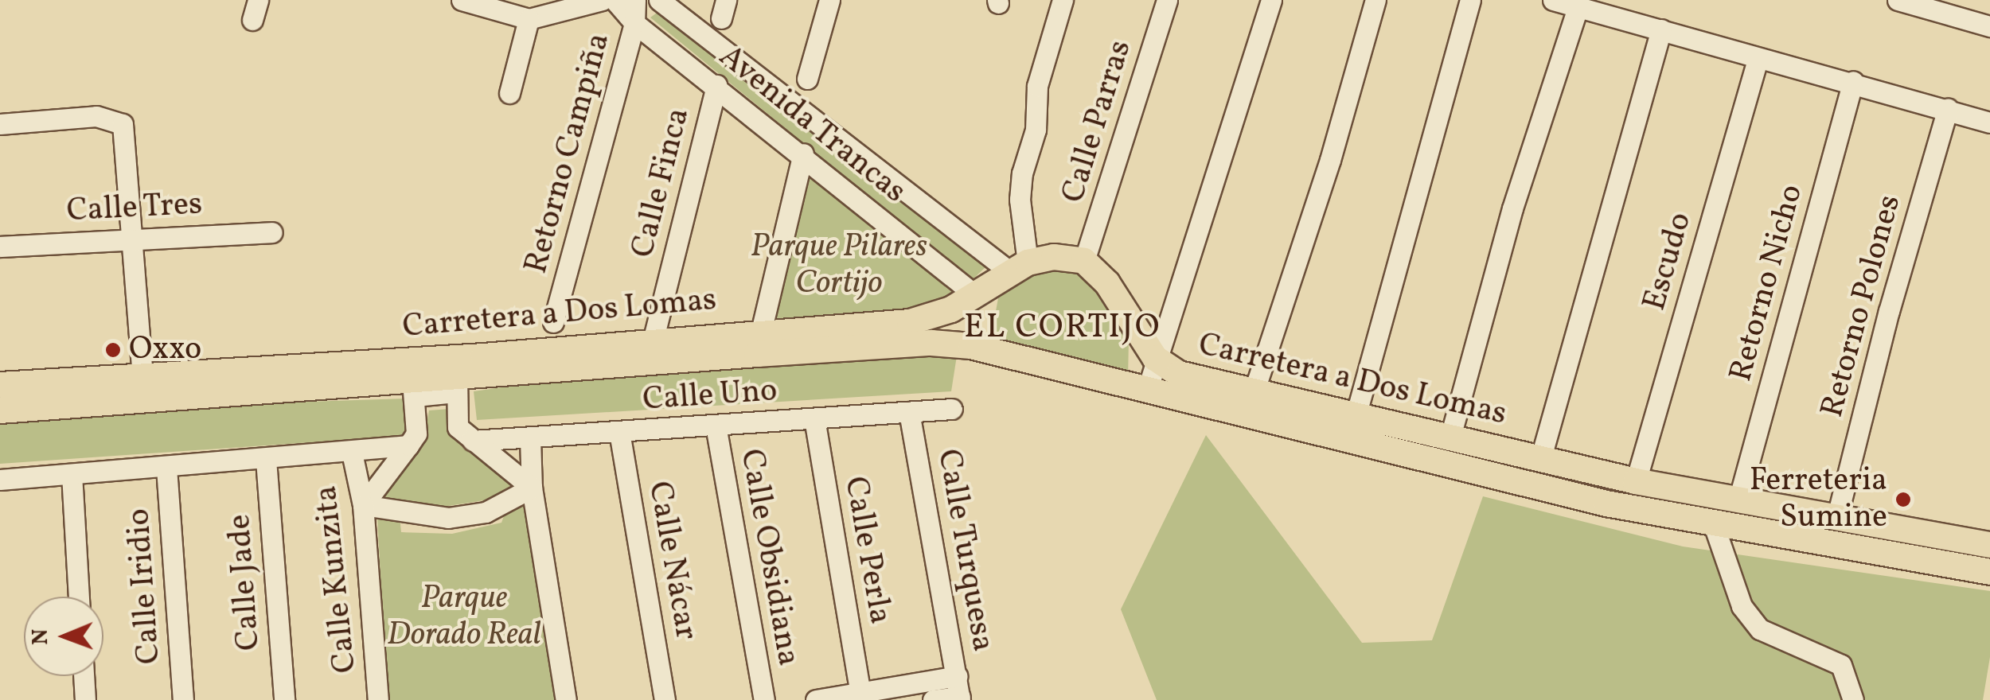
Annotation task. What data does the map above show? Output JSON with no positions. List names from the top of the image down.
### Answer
{
  "streets": {
    "main road": ["Carretera a Dos Lomas"],
    "street": [
      "Calle Parras",
      "Avenida Trancas",
      "Retorno Campiña",
      "Calle Finca",
      "Calle Tres",
      "Escudo",
      "Retorno Nicho",
      "Retorno Polones",
      "Calle Uno",
      "Calle Perla",
      "Calle Turquesa",
      "Calle Obsidiana",
      "Calle Nácar",
      "Calle Kunzita",
      "Calle Jade",
      "Calle Iridio"
    ]
  },
  "crossings": [
    ["Calle Parras", "Carretera a Dos Lomas"],
    ["Avenida Trancas", "Retorno Campiña"],
    ["Avenida Trancas", "Calle Finca"],
    ["Avenida Trancas", "Carretera a Dos Lomas"],
    ["Calle Finca", "Carretera a Dos Lomas"],
    ["Escudo", "Carretera a Dos Lomas"],
    ["Retorno Nicho", "Carretera a Dos Lomas"],
    ["Retorno Polones", "Carretera a Dos Lomas"],
    ["Calle Uno", "Calle Perla"],
    ["Calle Uno", "Calle Turquesa"],
    ["Calle Uno", "Calle Obsidiana"],
    ["Calle Uno", "Calle Nácar"]
  ],
  "districts": ["EL CORTIJO"],
  "parks": ["Parque Pilares Cortijo", "Parque Dorado Real"],
  "places": ["Oxxo", "Ferreteria Sumine"],
  "north": "left"
}
